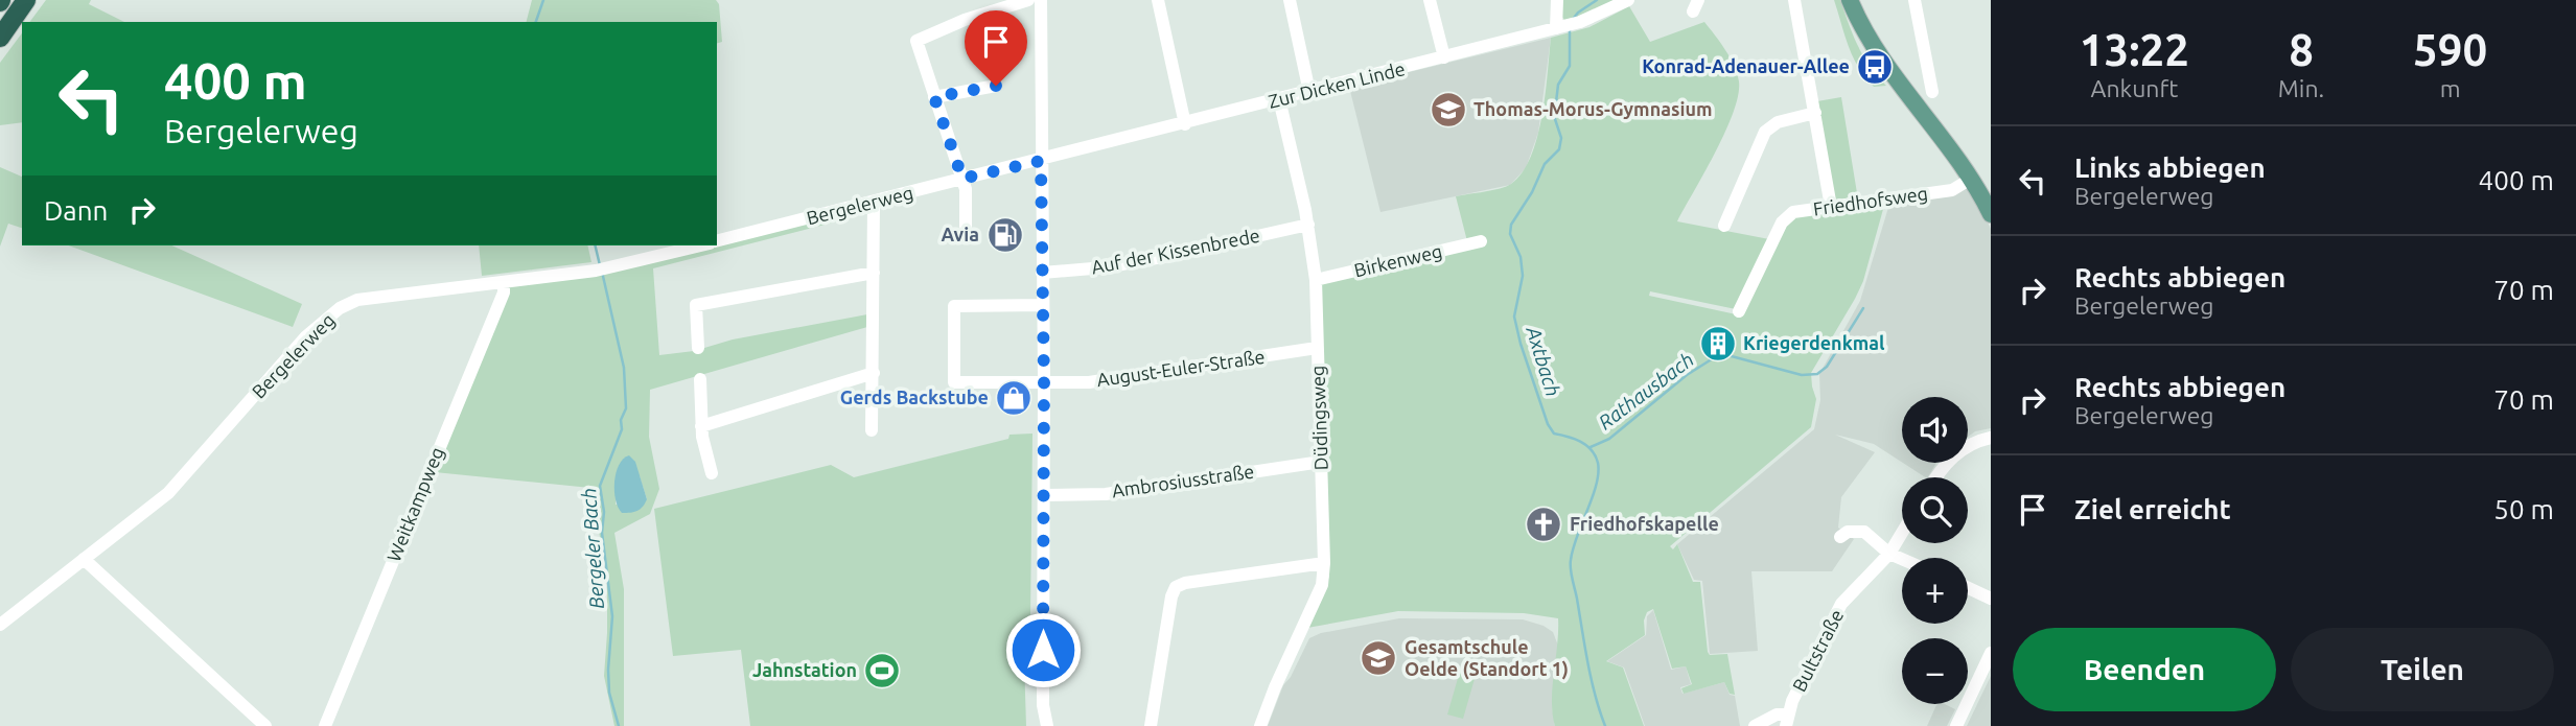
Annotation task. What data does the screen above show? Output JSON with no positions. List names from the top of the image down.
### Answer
{
  "streets": {
    "street": [
      "Zur Dicken Linde",
      "Friedhofsweg",
      "Bergelerweg",
      "Auf der Kissenbrede",
      "Birkenweg",
      "August-Euler-Straße",
      "Düdingsweg",
      "Ambrosiusstraße",
      "Weitkampweg",
      "Bultstraße"
    ]
  },
  "crossings": [
    ["Zur Dicken Linde", "Bergelerweg"],
    ["Zur Dicken Linde", "Düdingsweg"],
    ["Bergelerweg", "Weitkampweg"],
    ["Auf der Kissenbrede", "Düdingsweg"],
    ["Birkenweg", "Düdingsweg"],
    ["August-Euler-Straße", "Düdingsweg"],
    ["Düdingsweg", "Ambrosiusstraße"]
  ],
  "water": ["Axtbach", "Rathausbach", "Bergeler Bach"],
  "places": {
    "bus stop": ["Konrad-Adenauer-Allee"],
    "school or university": ["Thomas-Morus-Gymnasium", "Gesamtschule Oelde (Standort 1)"],
    "fuel station": ["Avia"],
    "building": ["Kriegerdenkmal"],
    "shop": ["Gerds Backstube"],
    "church": ["Friedhofskapelle"],
    "sports": ["Jahnstation"]
  },
  "page": {
    "eta": [
      "13:22",
      "Ankunft",
      "8",
      "Min.",
      "590",
      "m"
    ],
    "turn": ["400 m", "Bergelerweg"],
    "list": [
      {
        "name": "Links abbiegen",
        "note": "Bergelerweg",
        "value": "400 m"
      },
      {
        "name": "Rechts abbiegen",
        "note": "Bergelerweg",
        "value": "70 m"
      },
      {
        "name": "Rechts abbiegen",
        "note": "Bergelerweg",
        "value": "70 m"
      },
      {
        "name": "Ziel erreicht",
        "value": "50 m"
      }
    ],
    "then": "Dann",
    "map_buttons": ["+", "−"],
    "buttons": ["Beenden", "Teilen"]
  }
}
